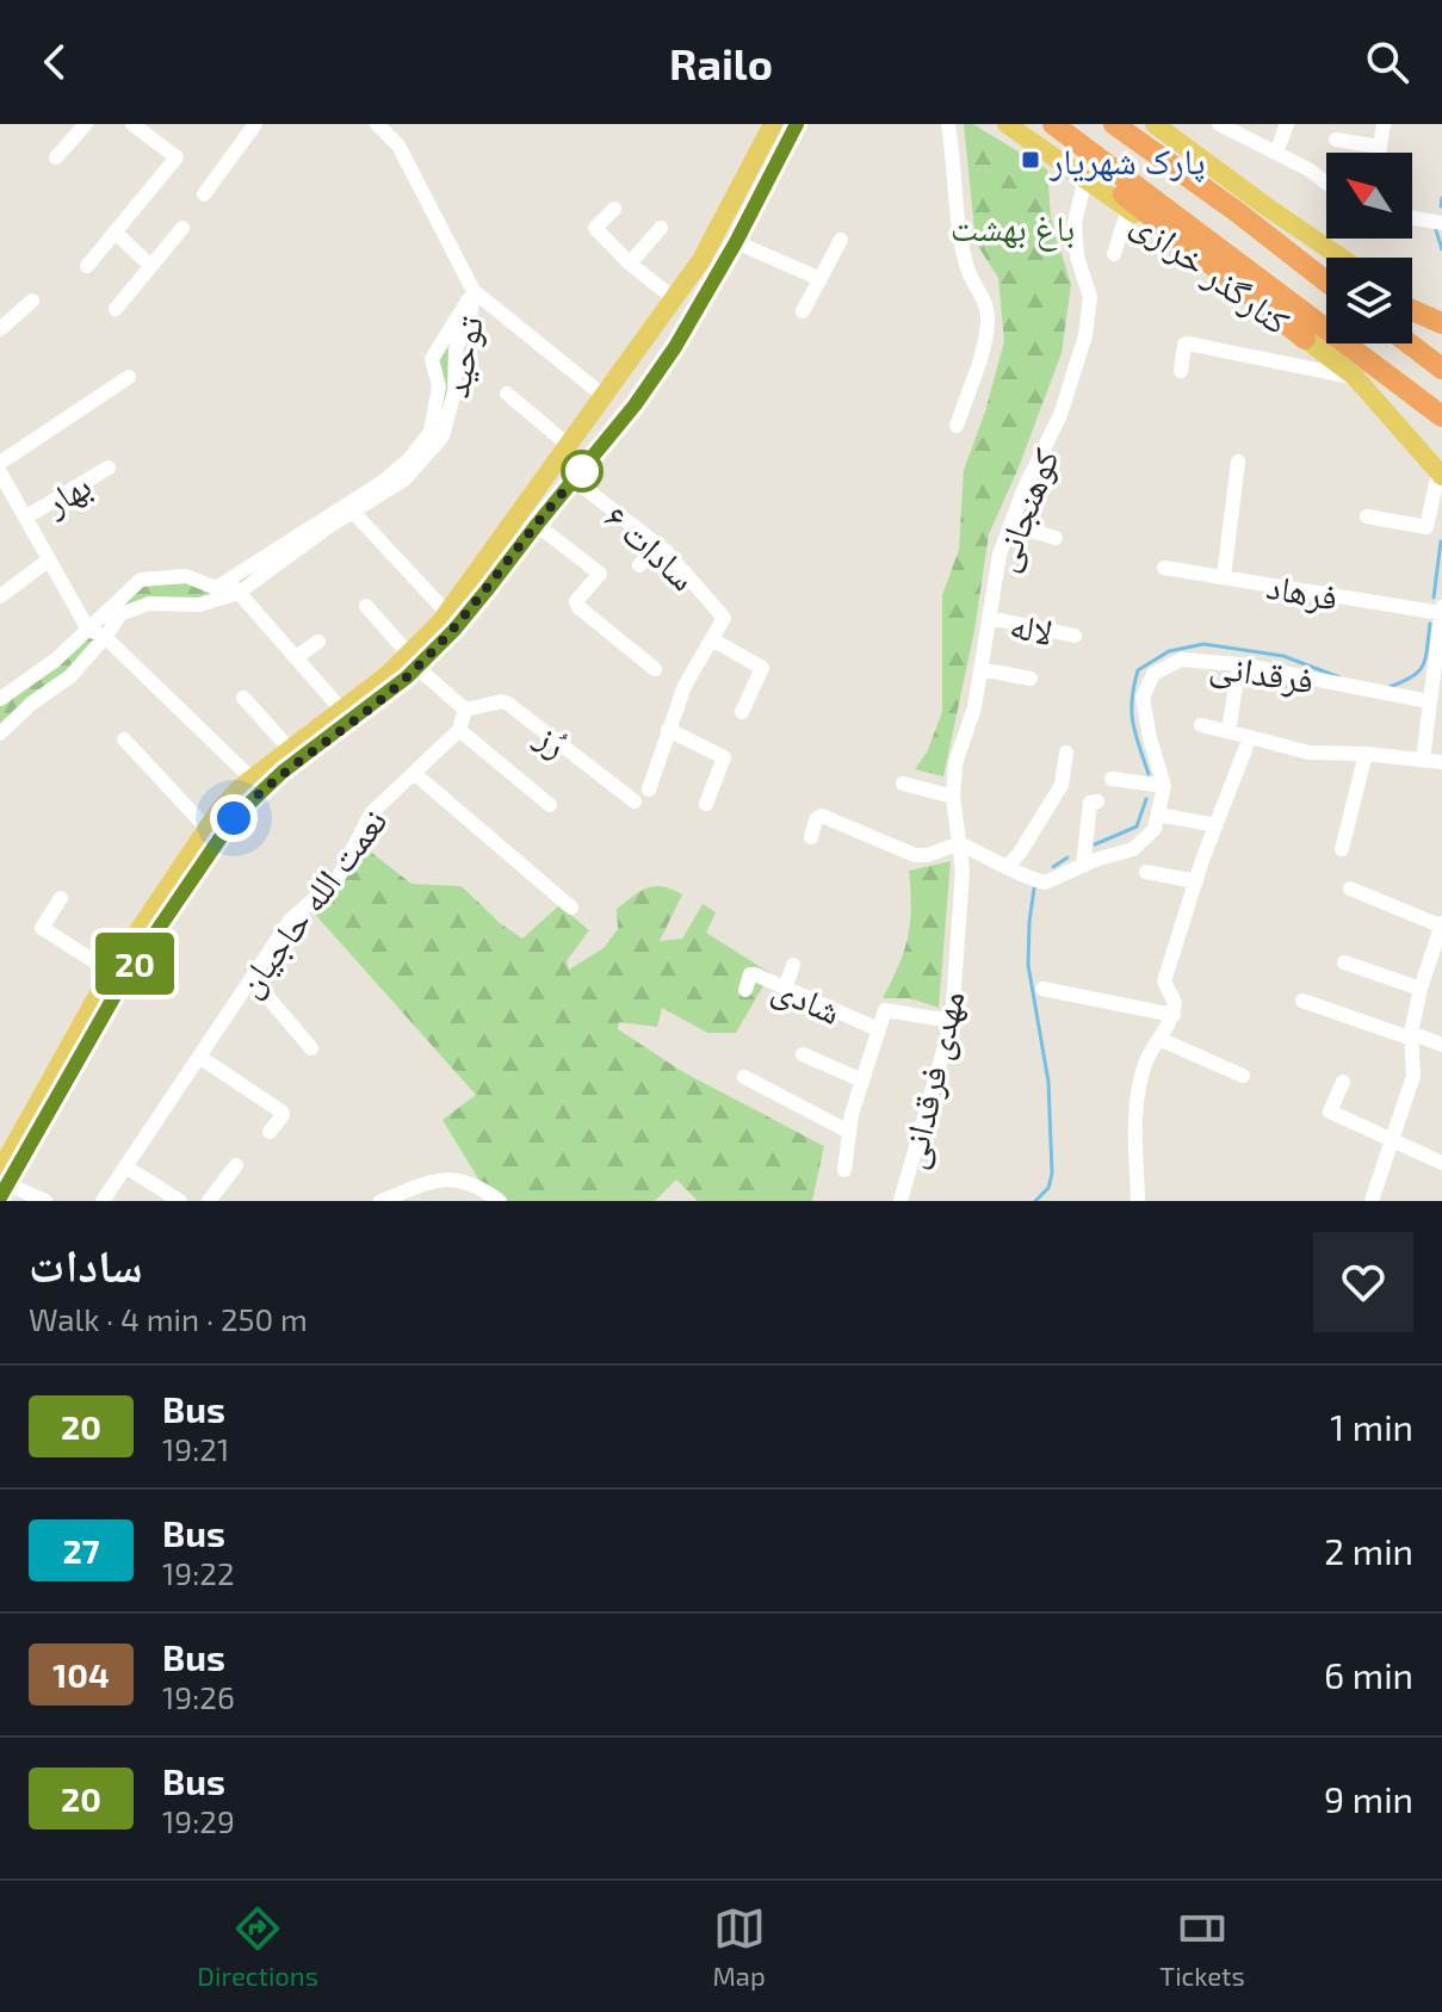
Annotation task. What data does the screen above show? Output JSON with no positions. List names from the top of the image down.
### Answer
{
  "streets": {
    "main road": ["کنارگذر خرازی"],
    "street": [
      "توحید",
      "بهار",
      "کوهنجانی",
      "سادات ۶",
      "فرهاد",
      "لاله",
      "فرقدانی",
      "رُز",
      "نعمت الله حاجیان",
      "شادی",
      "مهدی فرقدانی"
    ]
  },
  "crossings": [
    ["کنارگذر خرازی", "کوهنجانی"],
    ["کوهنجانی", "لاله"],
    ["کوهنجانی", "مهدی فرقدانی"],
    ["رُز", "نعمت الله حاجیان"]
  ],
  "parks": ["باغ بهشت"],
  "places": {
    "transit": ["پارک شهریار"]
  },
  "lines": ["bus line 20"],
  "north": "top left",
  "page": {
    "header": "Railo",
    "on_map": "20",
    "heading": ["سادات", "Walk · 4 min · 250 m"],
    "list": [
      {
        "mark": "20",
        "name": "Bus",
        "note": "19:21",
        "value": "1 min"
      },
      {
        "mark": "27",
        "name": "Bus",
        "note": "19:22",
        "value": "2 min"
      },
      {
        "mark": "104",
        "name": "Bus",
        "note": "19:26",
        "value": "6 min"
      },
      {
        "mark": "20",
        "name": "Bus",
        "note": "19:29",
        "value": "9 min"
      }
    ],
    "tabs": ["Directions", "Map", "Tickets"]
  }
}
